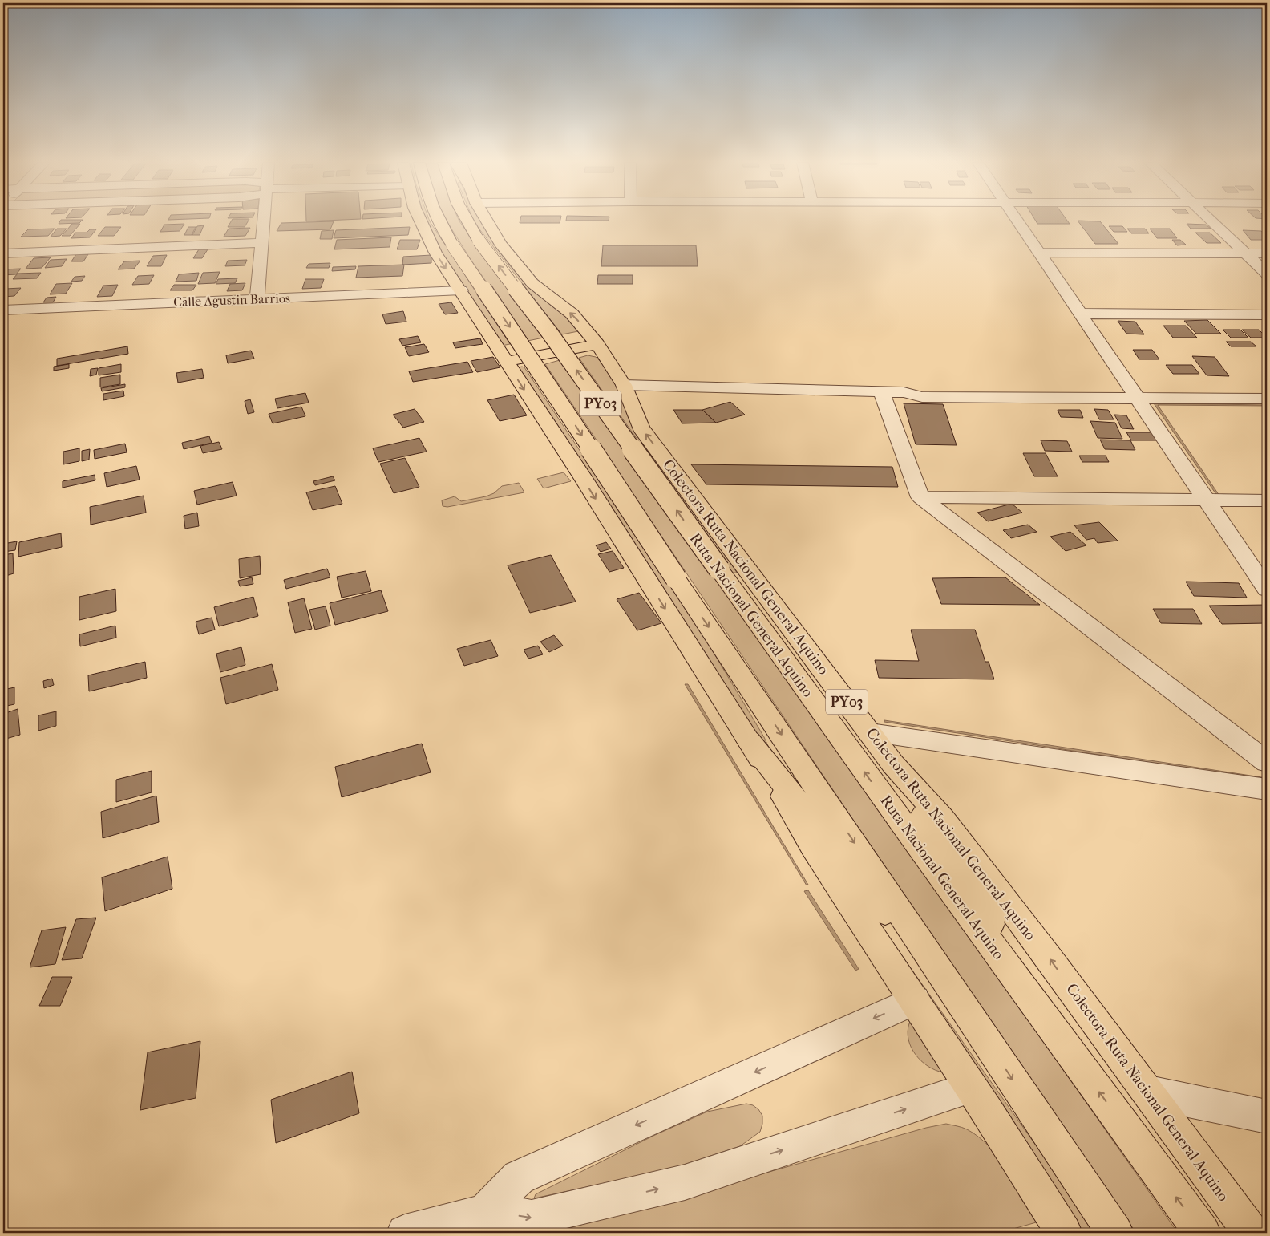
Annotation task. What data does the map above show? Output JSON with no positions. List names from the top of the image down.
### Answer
{
  "streets": {
    "main road": ["PY03", "Colectora Ruta Nacional General Aquino", "Ruta Nacional General Aquino"],
    "street": ["Calle Agustin Barrios"]
  }
}
